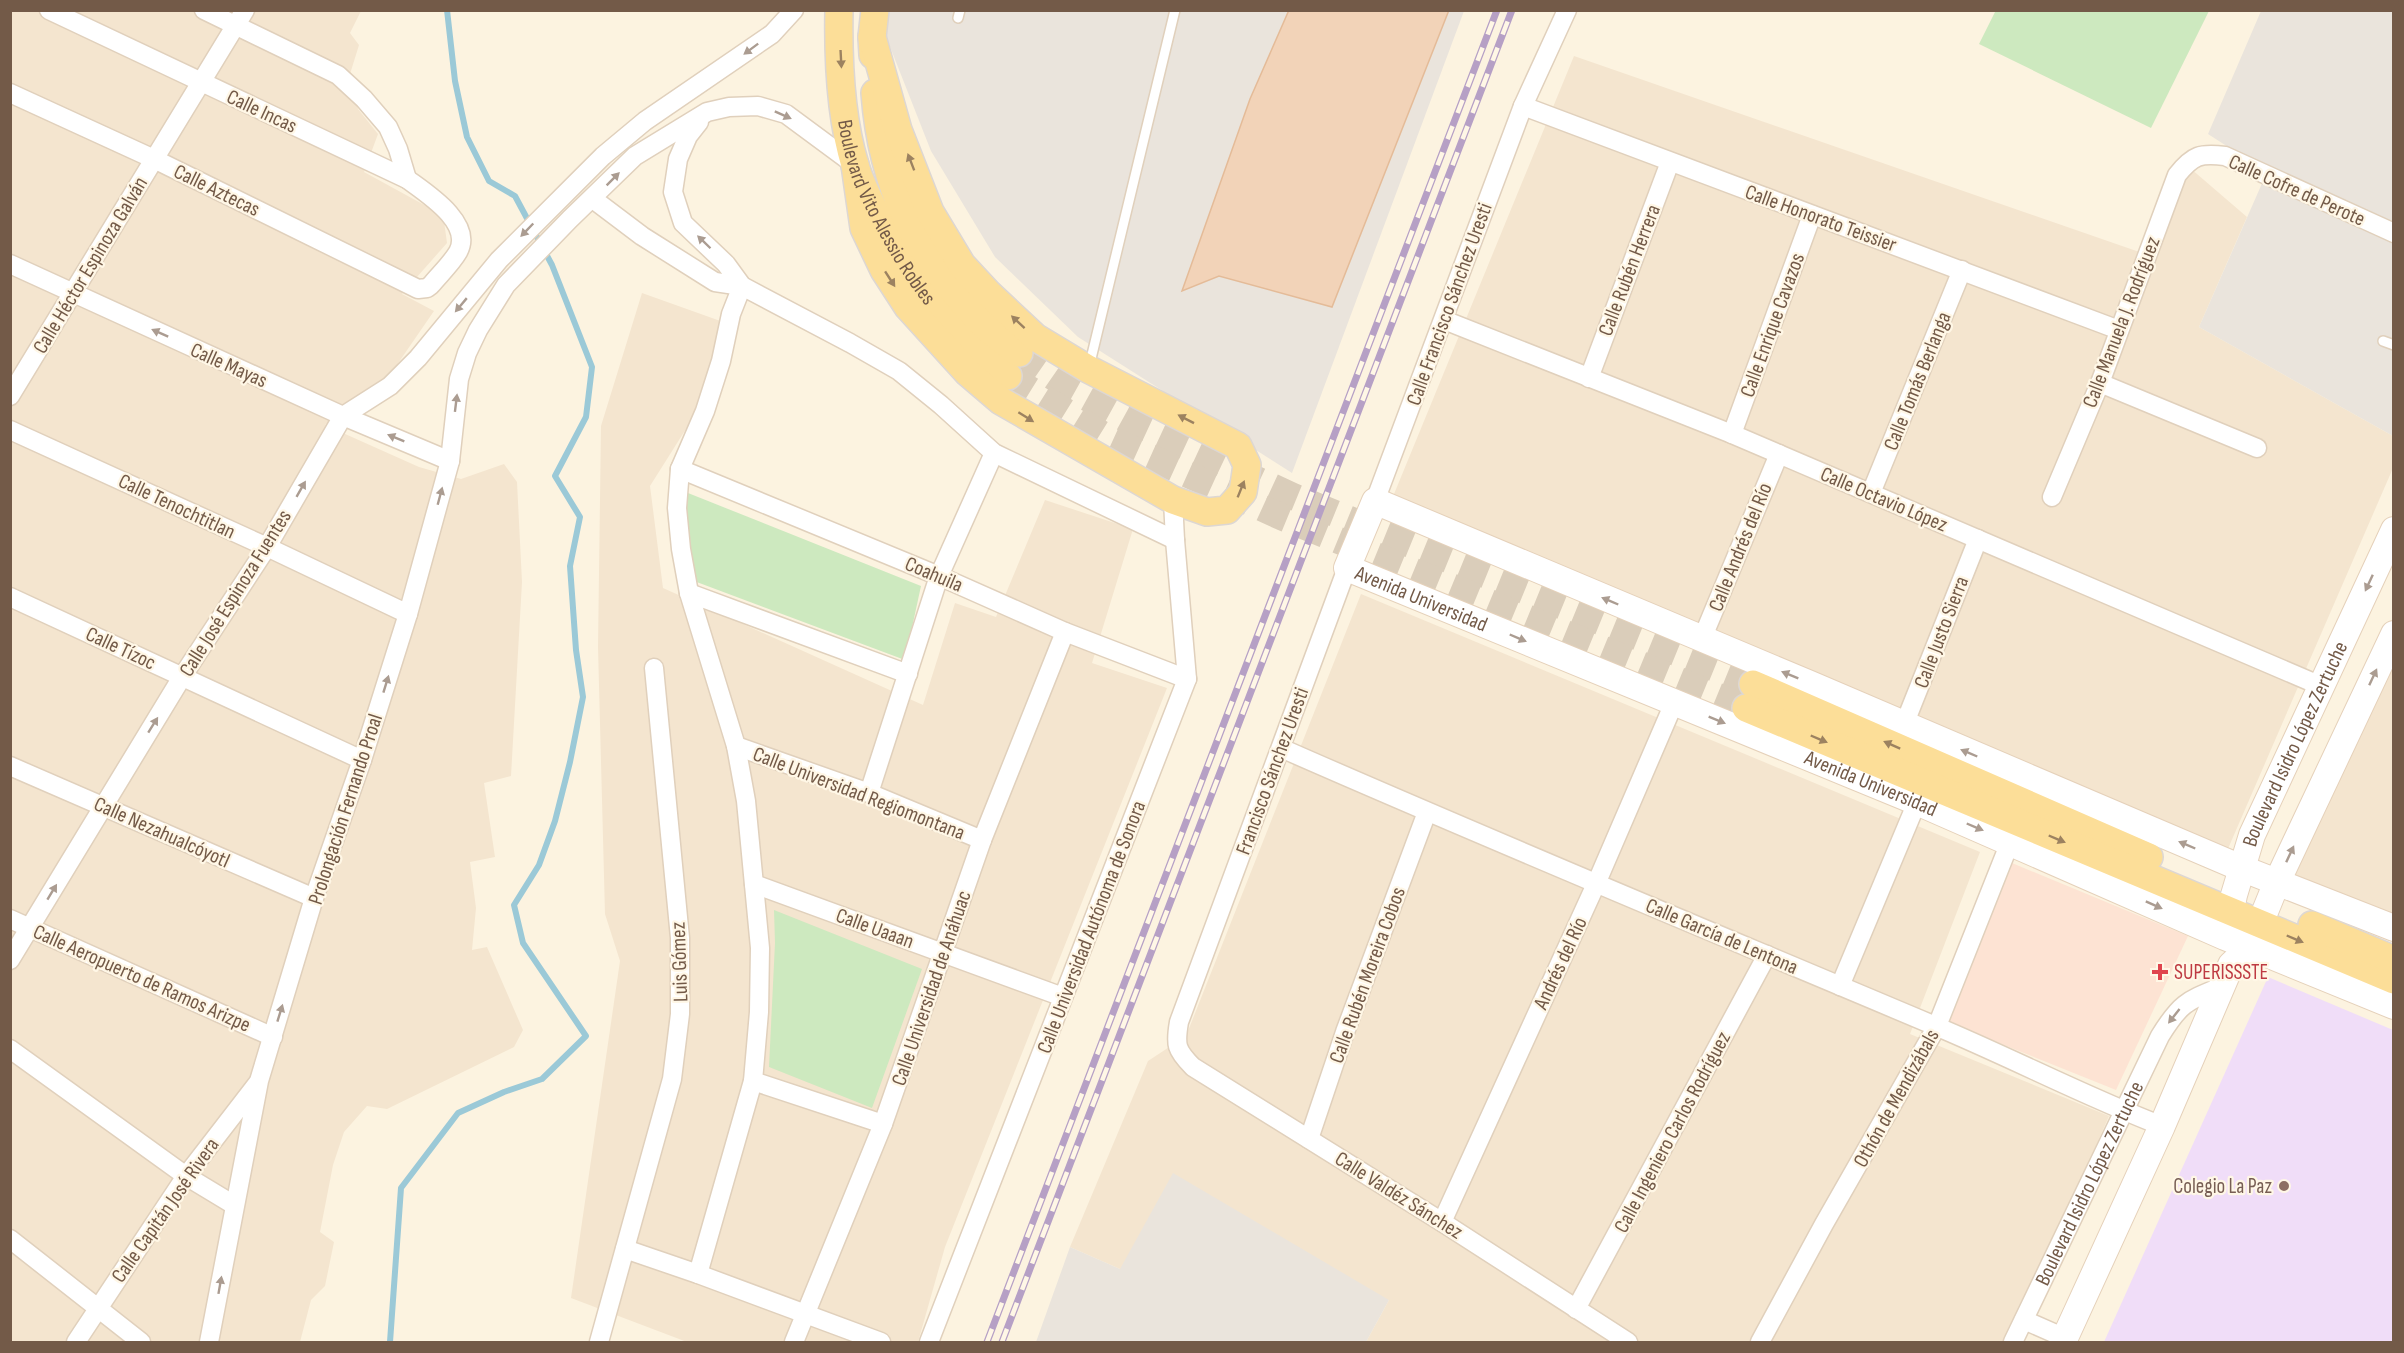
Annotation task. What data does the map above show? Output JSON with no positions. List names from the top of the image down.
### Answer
{
  "streets": {
    "main road": ["Boulevard Vito Alessio Robles", "Avenida Universidad"],
    "street": [
      "Calle Incas",
      "Calle Aztecas",
      "Calle Cofre de Perote",
      "Calle Honorato Teissier",
      "Calle Héctor Espinoza Galván",
      "Calle Rubén Herrera",
      "Calle Francisco Sánchez Uresti",
      "Calle Manuela J. Rodríguez",
      "Calle Enrique Cavazos",
      "Calle Mayas",
      "Calle Tomás Berlanga",
      "Calle Octavio López",
      "Calle Tenochtitlan",
      "Calle Andrés del Río",
      "Coahuila",
      "Calle José Espinoza Fuentes",
      "Calle Justo Sierra",
      "Calle Tízoc",
      "Boulevard Isidro López Zertuche",
      "Francisco Sánchez Uresti",
      "Calle Universidad Regiomontana",
      "Prolongación Fernando Proal",
      "Calle Nezahualcóyotl",
      "Calle Universidad Autónoma de Sonora",
      "Calle Uaaan",
      "Calle García de Lentona",
      "Luis Gómez",
      "Andrés del Río",
      "Calle Rubén Moreira Cobos",
      "Calle Aeropuerto de Ramos Arizpe",
      "Calle Universidad de Anáhuac",
      "Othón de Mendizábals",
      "Calle Ingeniero Carlos Rodríguez",
      "Calle Valdéz Sánchez",
      "Calle Capitán José Rivera"
    ]
  },
  "crossings": [
    ["Calle Incas", "Calle Aztecas"],
    ["Calle Incas", "Calle Héctor Espinoza Galván"],
    ["Calle Aztecas", "Calle Héctor Espinoza Galván"],
    ["Calle Cofre de Perote", "Calle Manuela J. Rodríguez"],
    ["Calle Honorato Teissier", "Calle Rubén Herrera"],
    ["Calle Honorato Teissier", "Calle Francisco Sánchez Uresti"],
    ["Calle Honorato Teissier", "Calle Manuela J. Rodríguez"],
    ["Calle Honorato Teissier", "Calle Enrique Cavazos"],
    ["Calle Honorato Teissier", "Calle Tomás Berlanga"],
    ["Calle Héctor Espinoza Galván", "Calle Mayas"],
    ["Calle Rubén Herrera", "Calle Octavio López"],
    ["Calle Francisco Sánchez Uresti", "Calle Octavio López"],
    ["Calle Francisco Sánchez Uresti", "Francisco Sánchez Uresti"],
    ["Calle Enrique Cavazos", "Calle Octavio López"],
    ["Calle Mayas", "Calle José Espinoza Fuentes"],
    ["Calle Mayas", "Prolongación Fernando Proal"],
    ["Calle Tomás Berlanga", "Calle Octavio López"],
    ["Calle Octavio López", "Calle Andrés del Río"],
    ["Calle Octavio López", "Calle Justo Sierra"],
    ["Calle Octavio López", "Boulevard Isidro López Zertuche"],
    ["Calle Tenochtitlan", "Calle José Espinoza Fuentes"],
    ["Calle Tenochtitlan", "Prolongación Fernando Proal"],
    ["Coahuila", "Calle Universidad Autónoma de Sonora"],
    ["Coahuila", "Calle Universidad de Anáhuac"],
    ["Calle José Espinoza Fuentes", "Calle Tízoc"],
    ["Calle José Espinoza Fuentes", "Calle Nezahualcóyotl"],
    ["Calle José Espinoza Fuentes", "Calle Aeropuerto de Ramos Arizpe"],
    ["Avenida Universidad", "Boulevard Isidro López Zertuche"],
    ["Avenida Universidad", "Francisco Sánchez Uresti"],
    ["Avenida Universidad", "Andrés del Río"],
    ["Avenida Universidad", "Othón de Mendizábals"],
    ["Calle Tízoc", "Prolongación Fernando Proal"],
    ["Boulevard Isidro López Zertuche", "Calle García de Lentona"],
    ["Francisco Sánchez Uresti", "Calle García de Lentona"],
    ["Francisco Sánchez Uresti", "Calle Valdéz Sánchez"],
    ["Calle Universidad Regiomontana", "Calle Universidad de Anáhuac"],
    ["Prolongación Fernando Proal", "Calle Nezahualcóyotl"],
    ["Prolongación Fernando Proal", "Calle Aeropuerto de Ramos Arizpe"],
    ["Prolongación Fernando Proal", "Calle Capitán José Rivera"],
    ["Calle Universidad Autónoma de Sonora", "Calle Uaaan"],
    ["Calle Uaaan", "Calle Universidad de Anáhuac"],
    ["Calle García de Lentona", "Andrés del Río"],
    ["Calle García de Lentona", "Calle Rubén Moreira Cobos"],
    ["Calle García de Lentona", "Othón de Mendizábals"],
    ["Calle García de Lentona", "Calle Ingeniero Carlos Rodríguez"],
    ["Andrés del Río", "Calle Valdéz Sánchez"],
    ["Calle Rubén Moreira Cobos", "Calle Valdéz Sánchez"],
    ["Calle Ingeniero Carlos Rodríguez", "Calle Valdéz Sánchez"]
  ],
  "one_way": ["Calle Mayas", "Prolongación Fernando Proal"],
  "places": {
    "health": ["SUPERISSSTE"],
    "other": ["Colegio La Paz"]
  }
}
